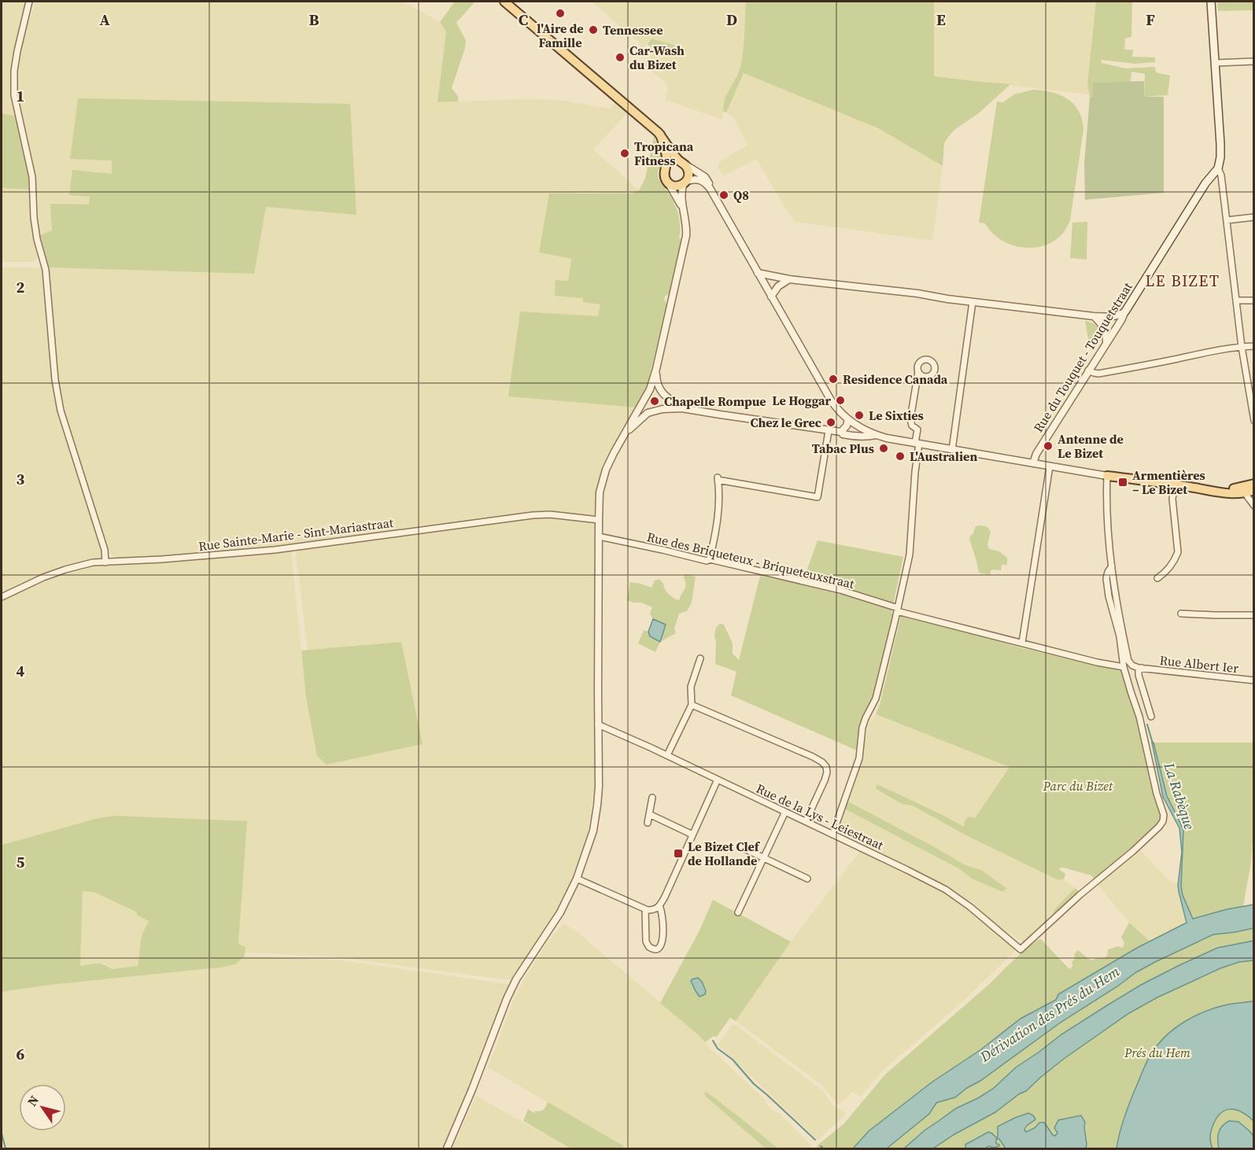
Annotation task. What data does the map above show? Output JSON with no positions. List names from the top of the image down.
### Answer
{
  "streets": {
    "main road": ["Rue du Touquet - Touquetstraat"],
    "street": [
      "Rue Sainte-Marie - Sint-Mariastraat",
      "Rue des Briqueteux - Briqueteuxstraat",
      "Rue Albert Ier",
      "Rue de la Lys - Leiestraat"
    ]
  },
  "crossings": [
    ["Rue des Briqueteux - Briqueteuxstraat", "Rue de la Lys - Leiestraat"]
  ],
  "districts": ["LE BIZET"],
  "water": ["La Rabèque", "Dérivation des Prés du Hem"],
  "parks": ["Parc du Bizet", "Prés du Hem"],
  "places": {
    "other": [
      "l'Aire de Famille",
      "Tennessee",
      "Car-Wash du Bizet",
      "Tropicana Fitness",
      "Q8",
      "Residence Canada",
      "Le Hoggar",
      "Chapelle Rompue",
      "Le Sixties",
      "Chez le Grec",
      "Antenne de Le Bizet",
      "Tabac Plus",
      "L'Australien"
    ],
    "transit": ["Armentières – Le Bizet", "Le Bizet Clef de Hollande"]
  },
  "north": "top left",
  "grid": {
    "columns": [
      "A",
      "B",
      "C",
      "D",
      "E",
      "F"
    ],
    "rows": [
      "1",
      "2",
      "3",
      "4",
      "5",
      "6"
    ]
  }
}
